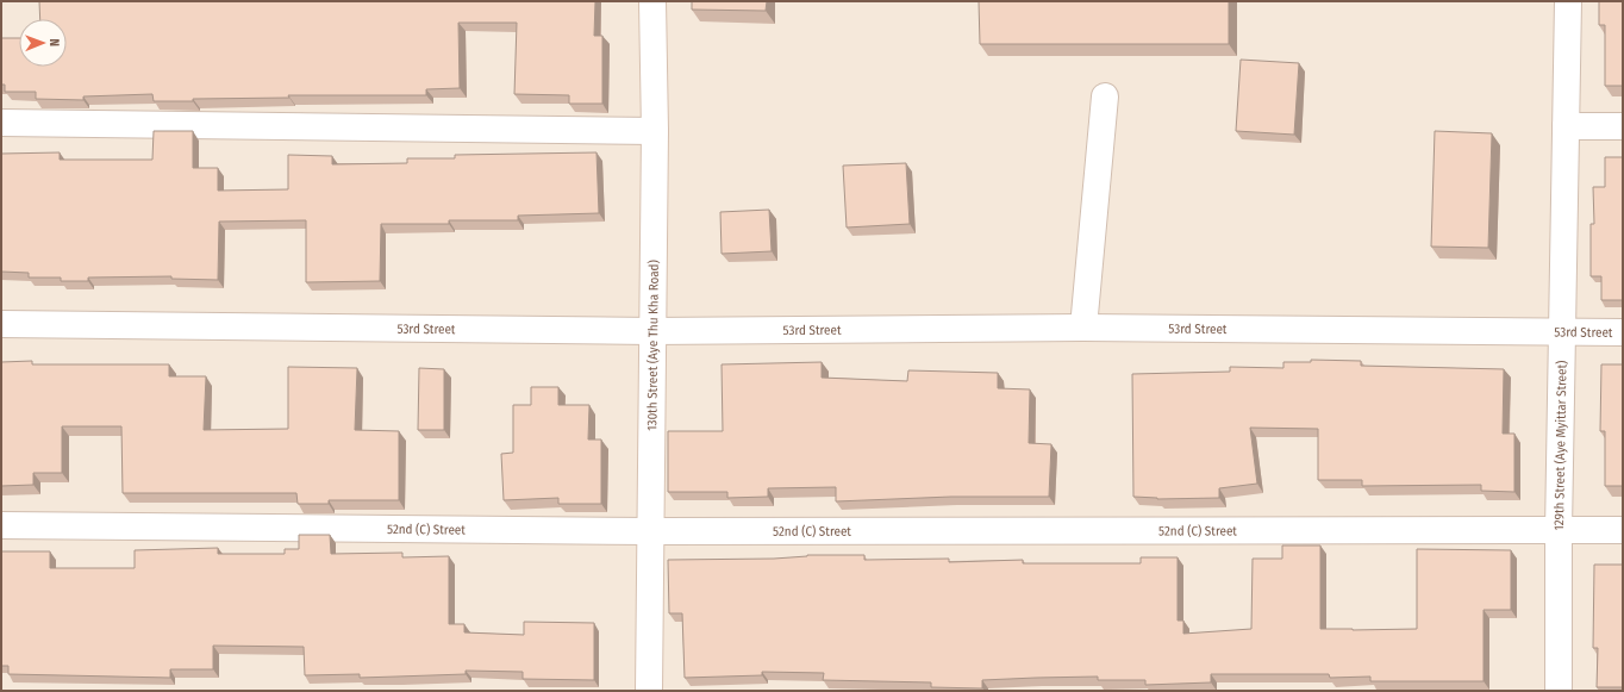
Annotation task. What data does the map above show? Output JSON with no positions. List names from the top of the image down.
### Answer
{
  "streets": {
    "street": [
      "53rd Street",
      "130th Street (Aye Thu Kha Road)",
      "129th Street (Aye Myittar Street)",
      "52nd (C) Street"
    ]
  },
  "crossings": [
    ["53rd Street", "130th Street (Aye Thu Kha Road)"],
    ["53rd Street", "129th Street (Aye Myittar Street)"],
    ["130th Street (Aye Thu Kha Road)", "52nd (C) Street"],
    ["129th Street (Aye Myittar Street)", "52nd (C) Street"]
  ],
  "north": "right"
}
